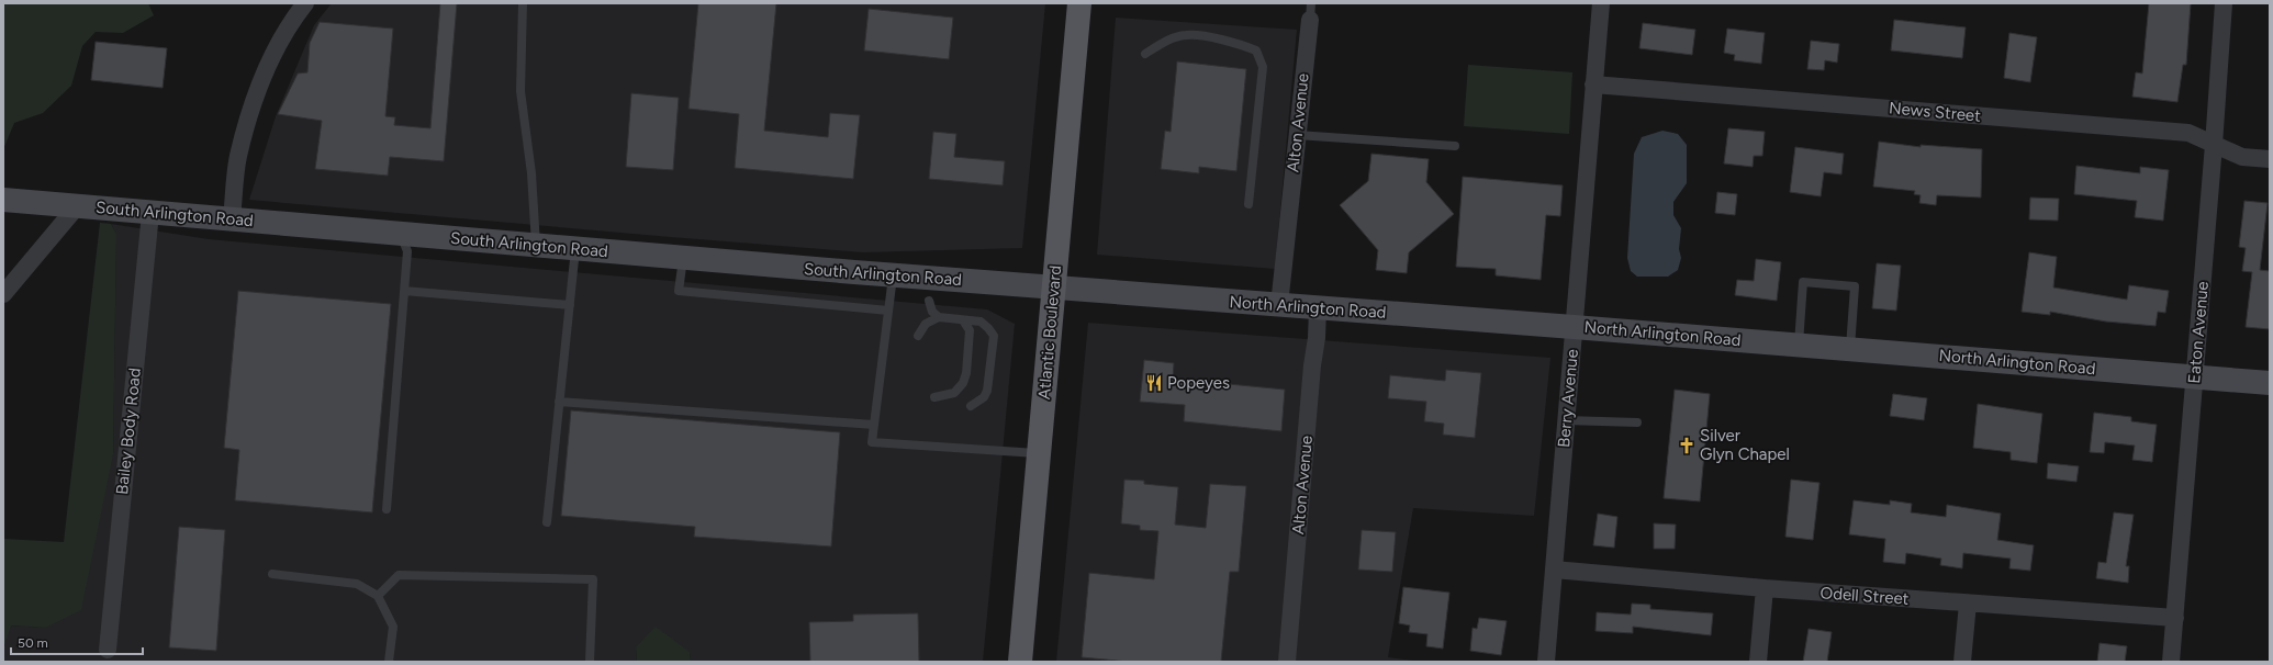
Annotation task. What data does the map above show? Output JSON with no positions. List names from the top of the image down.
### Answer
{
  "streets": {
    "main road": ["South Arlington Road", "North Arlington Road", "Atlantic Boulevard"],
    "street": [
      "News Street",
      "Alton Avenue",
      "Eaton Avenue",
      "Berry Avenue",
      "Bailey Body Road",
      "Odell Street"
    ]
  },
  "crossings": [
    ["News Street", "Eaton Avenue"],
    ["News Street", "Berry Avenue"],
    ["Alton Avenue", "North Arlington Road"],
    ["South Arlington Road", "North Arlington Road"],
    ["South Arlington Road", "Atlantic Boulevard"],
    ["South Arlington Road", "Bailey Body Road"],
    ["North Arlington Road", "Atlantic Boulevard"],
    ["North Arlington Road", "Eaton Avenue"],
    ["North Arlington Road", "Berry Avenue"],
    ["Eaton Avenue", "Odell Street"],
    ["Berry Avenue", "Odell Street"]
  ],
  "places": {
    "restaurant": ["Popeyes"],
    "church": ["Silver Glyn Chapel"]
  },
  "scale_bar": "50 m"
}
